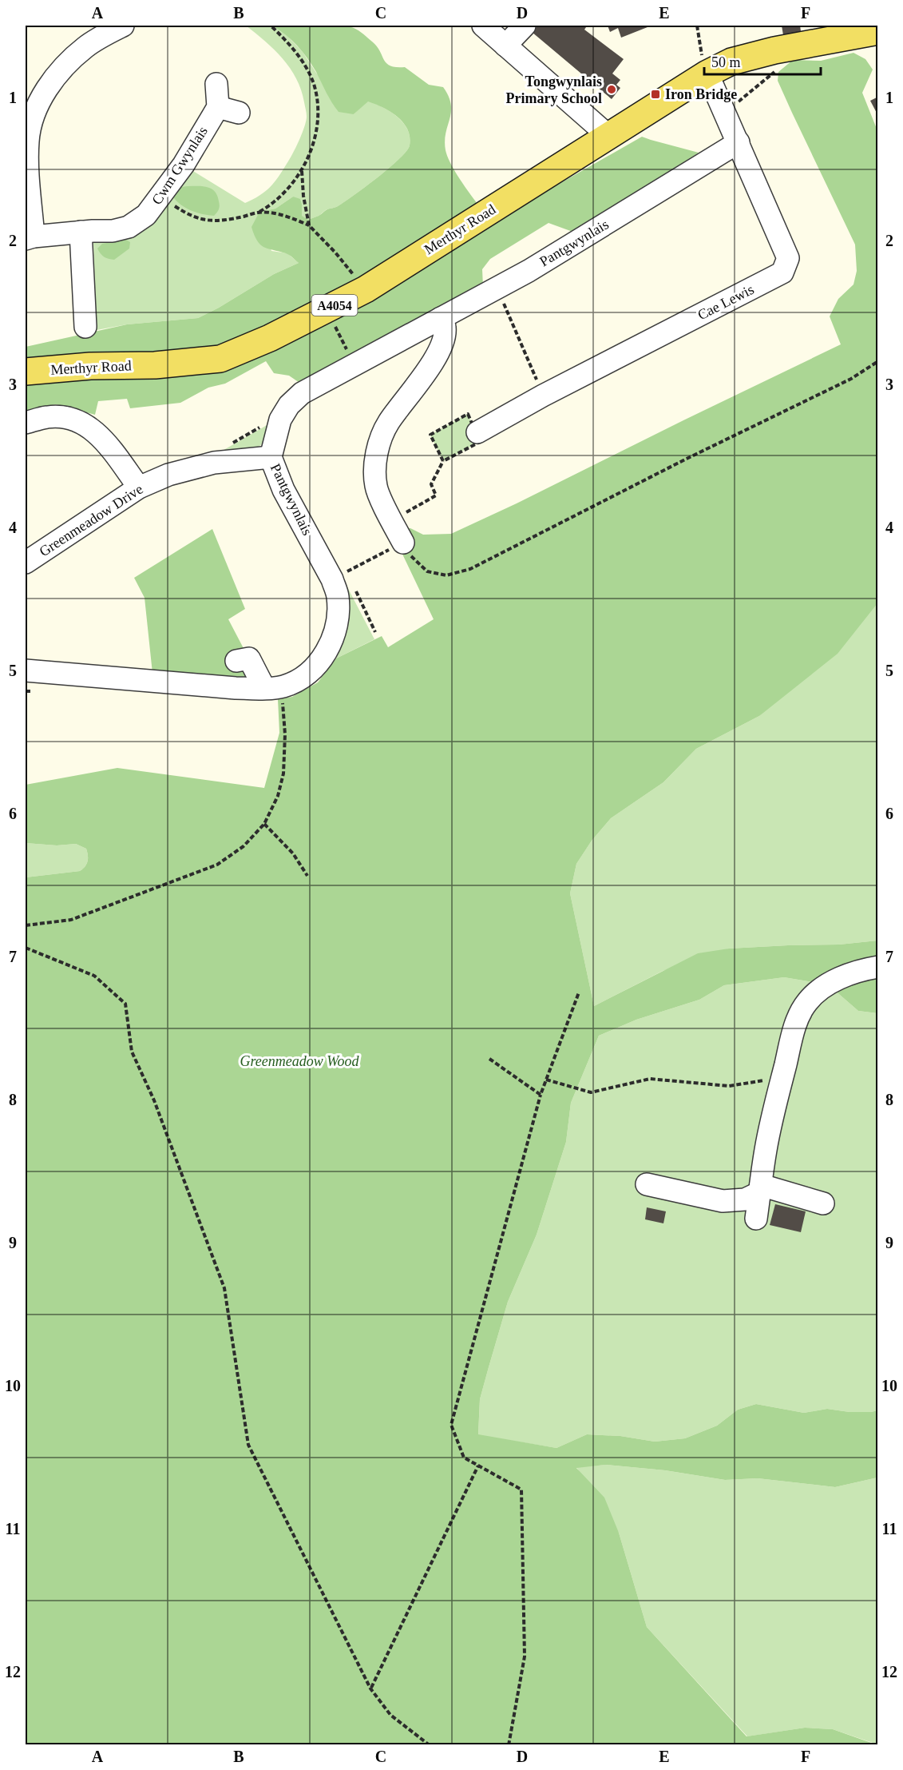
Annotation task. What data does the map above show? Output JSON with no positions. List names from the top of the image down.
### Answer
{
  "streets": {
    "main road": ["Merthyr Road", "A4054"],
    "street": [
      "Cwm Gwynlais",
      "Pantgwynlais",
      "Cae Lewis",
      "Greenmeadow Drive"
    ]
  },
  "crossings": [
    ["Merthyr Road", "Cae Lewis"],
    ["Pantgwynlais", "Cae Lewis"],
    ["Pantgwynlais", "Greenmeadow Drive"]
  ],
  "parks": ["Greenmeadow Wood"],
  "places": {
    "other": ["Tongwynlais Primary School"],
    "transit": ["Iron Bridge"]
  },
  "scale_bar": "50 m",
  "grid": {
    "columns": [
      "A",
      "B",
      "C",
      "D",
      "E",
      "F"
    ],
    "rows": [
      "1",
      "2",
      "3",
      "4",
      "5",
      "6",
      "7",
      "8",
      "9",
      "10",
      "11",
      "12"
    ]
  }
}
